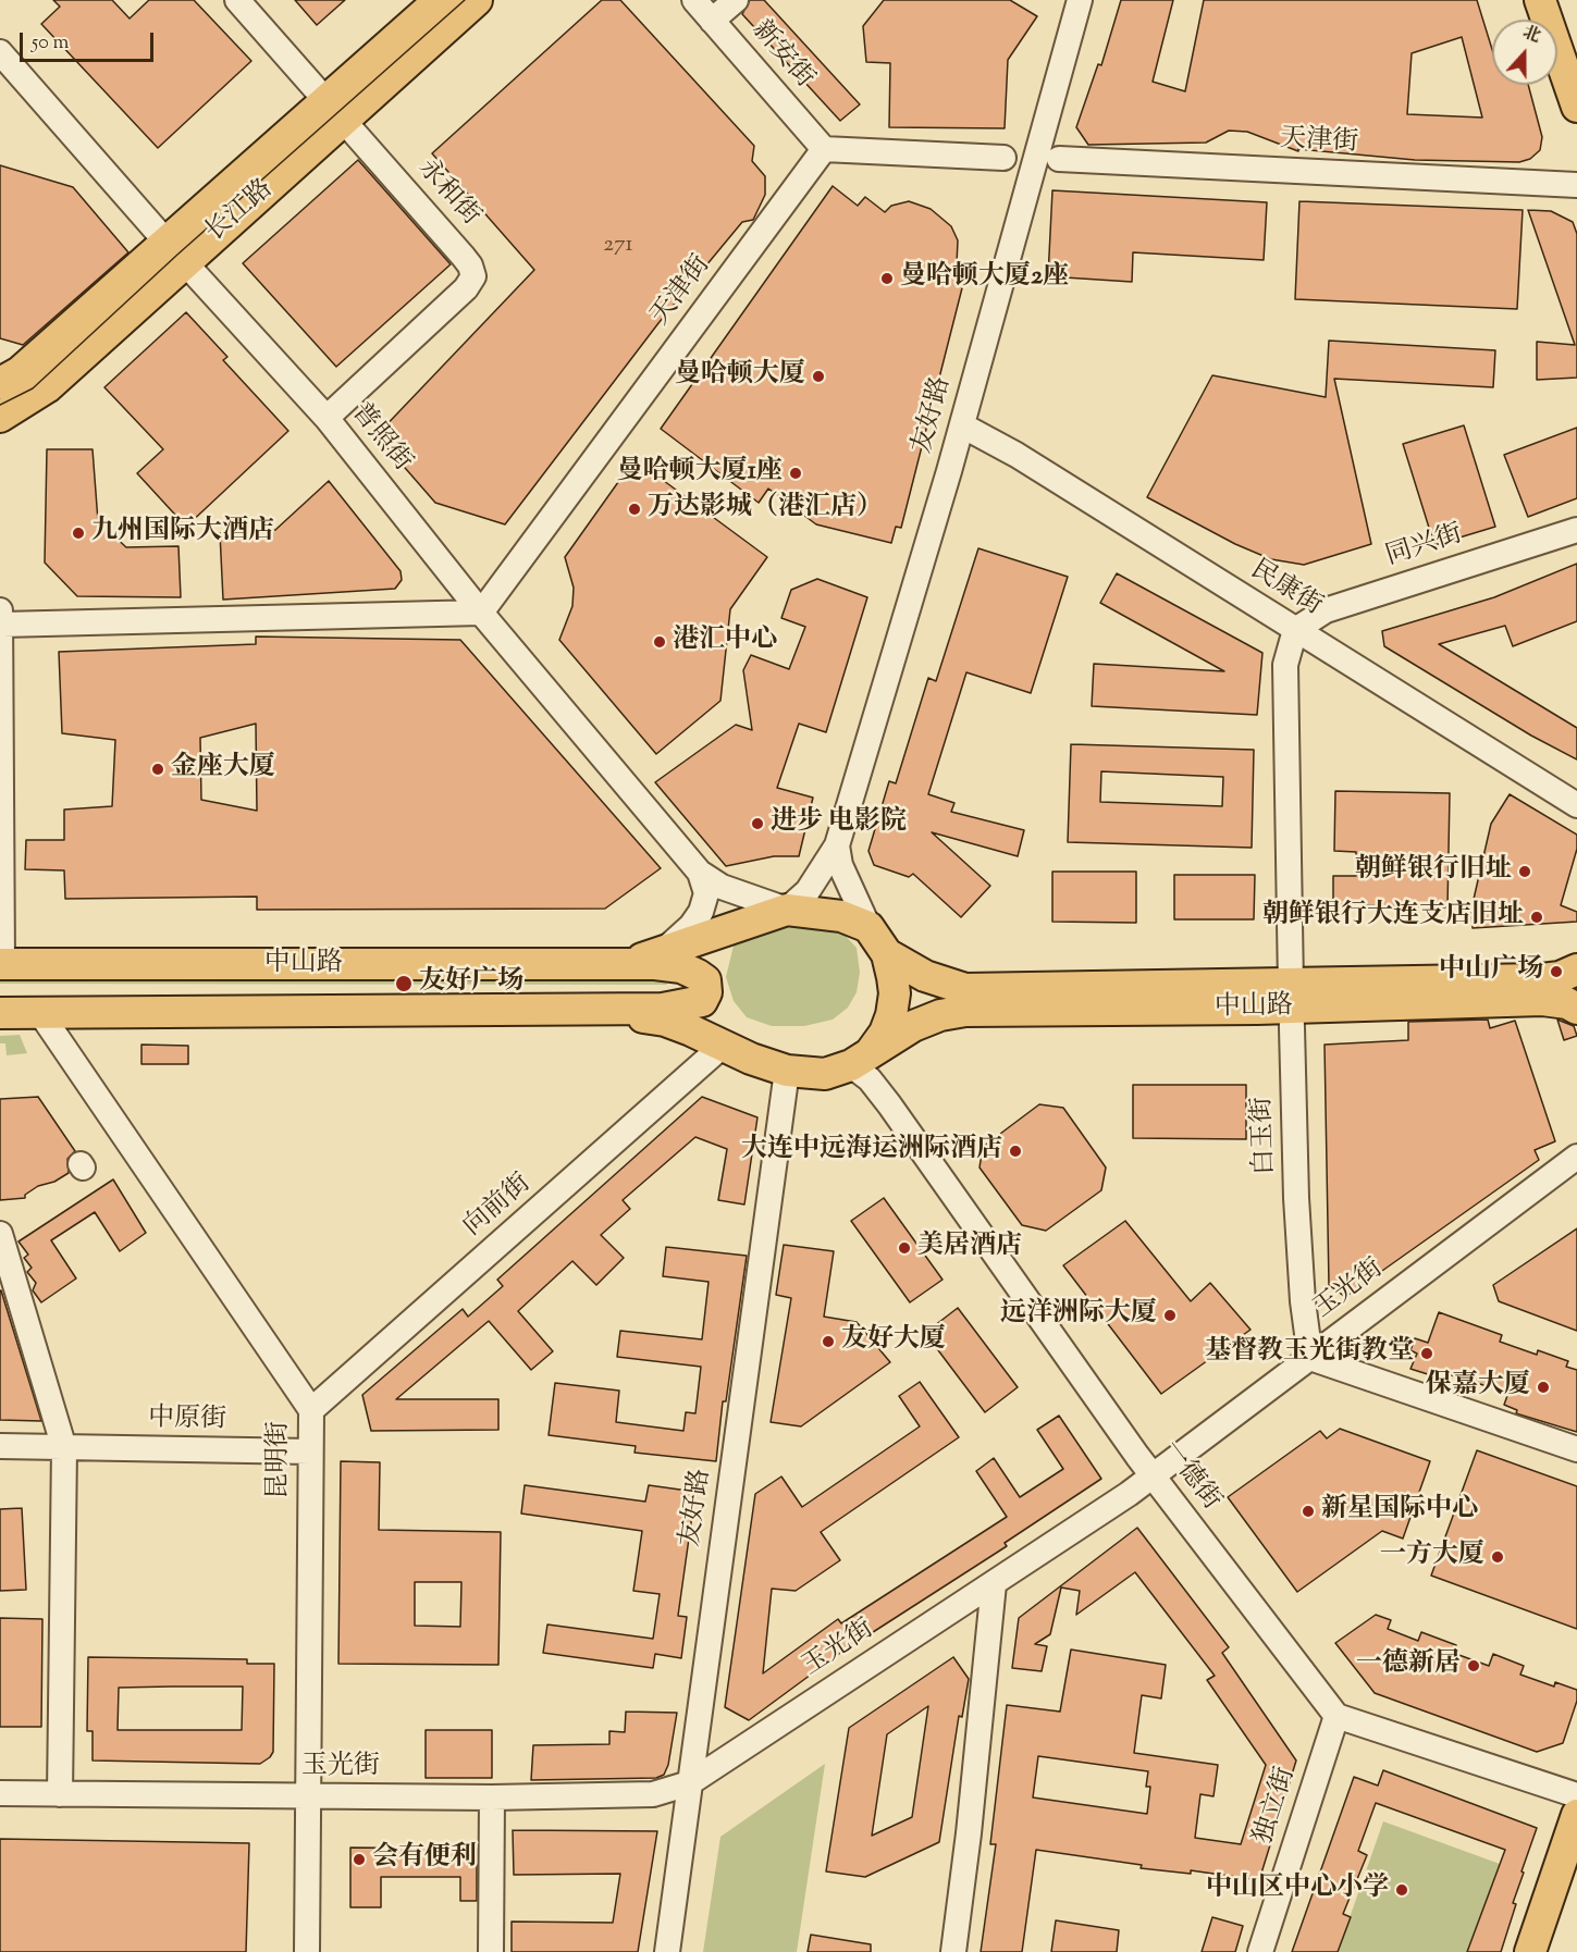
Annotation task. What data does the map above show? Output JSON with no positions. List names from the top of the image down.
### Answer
{
  "streets": {
    "main road": ["长江路", "中山路"],
    "street": [
      "新安街",
      "天津街",
      "永和街",
      "友好路",
      "普照街",
      "同兴街",
      "民康街",
      "白玉街",
      "向前街",
      "玉光街",
      "中原街",
      "昆明街",
      "一德街",
      "独立街"
    ]
  },
  "crossings": [
    ["新安街", "天津街"],
    ["天津街", "普照街"],
    ["永和街", "长江路"],
    ["永和街", "普照街"],
    ["长江路", "普照街"],
    ["友好路", "普照街"],
    ["友好路", "民康街"],
    ["友好路", "玉光街"],
    ["同兴街", "民康街"],
    ["同兴街", "白玉街"],
    ["民康街", "白玉街"],
    ["中山路", "白玉街"],
    ["中山路", "昆明街"],
    ["白玉街", "玉光街"],
    ["向前街", "昆明街"],
    ["玉光街", "昆明街"],
    ["玉光街", "一德街"],
    ["中原街", "昆明街"],
    ["一德街", "独立街"]
  ],
  "places": [
    "曼哈顿大厦2座",
    "曼哈顿大厦",
    "曼哈顿大厦1座",
    "万达影城（港汇店）",
    "九州国际大酒店",
    "港汇中心",
    "金座大厦",
    "进步 电影院",
    "朝鲜银行旧址",
    "朝鲜银行大连支店旧址",
    "中山广场",
    "友好广场",
    "大连中远海运洲际酒店",
    "美居酒店",
    "远洋洲际大厦",
    "友好大厦",
    "基督教玉光街教堂",
    "保嘉大厦",
    "新星国际中心",
    "一方大厦",
    "一德新居",
    "会有便利",
    "中山区中心小学"
  ],
  "house_numbers": ["271"],
  "scale_bar": "50 m",
  "north": "top"
}
